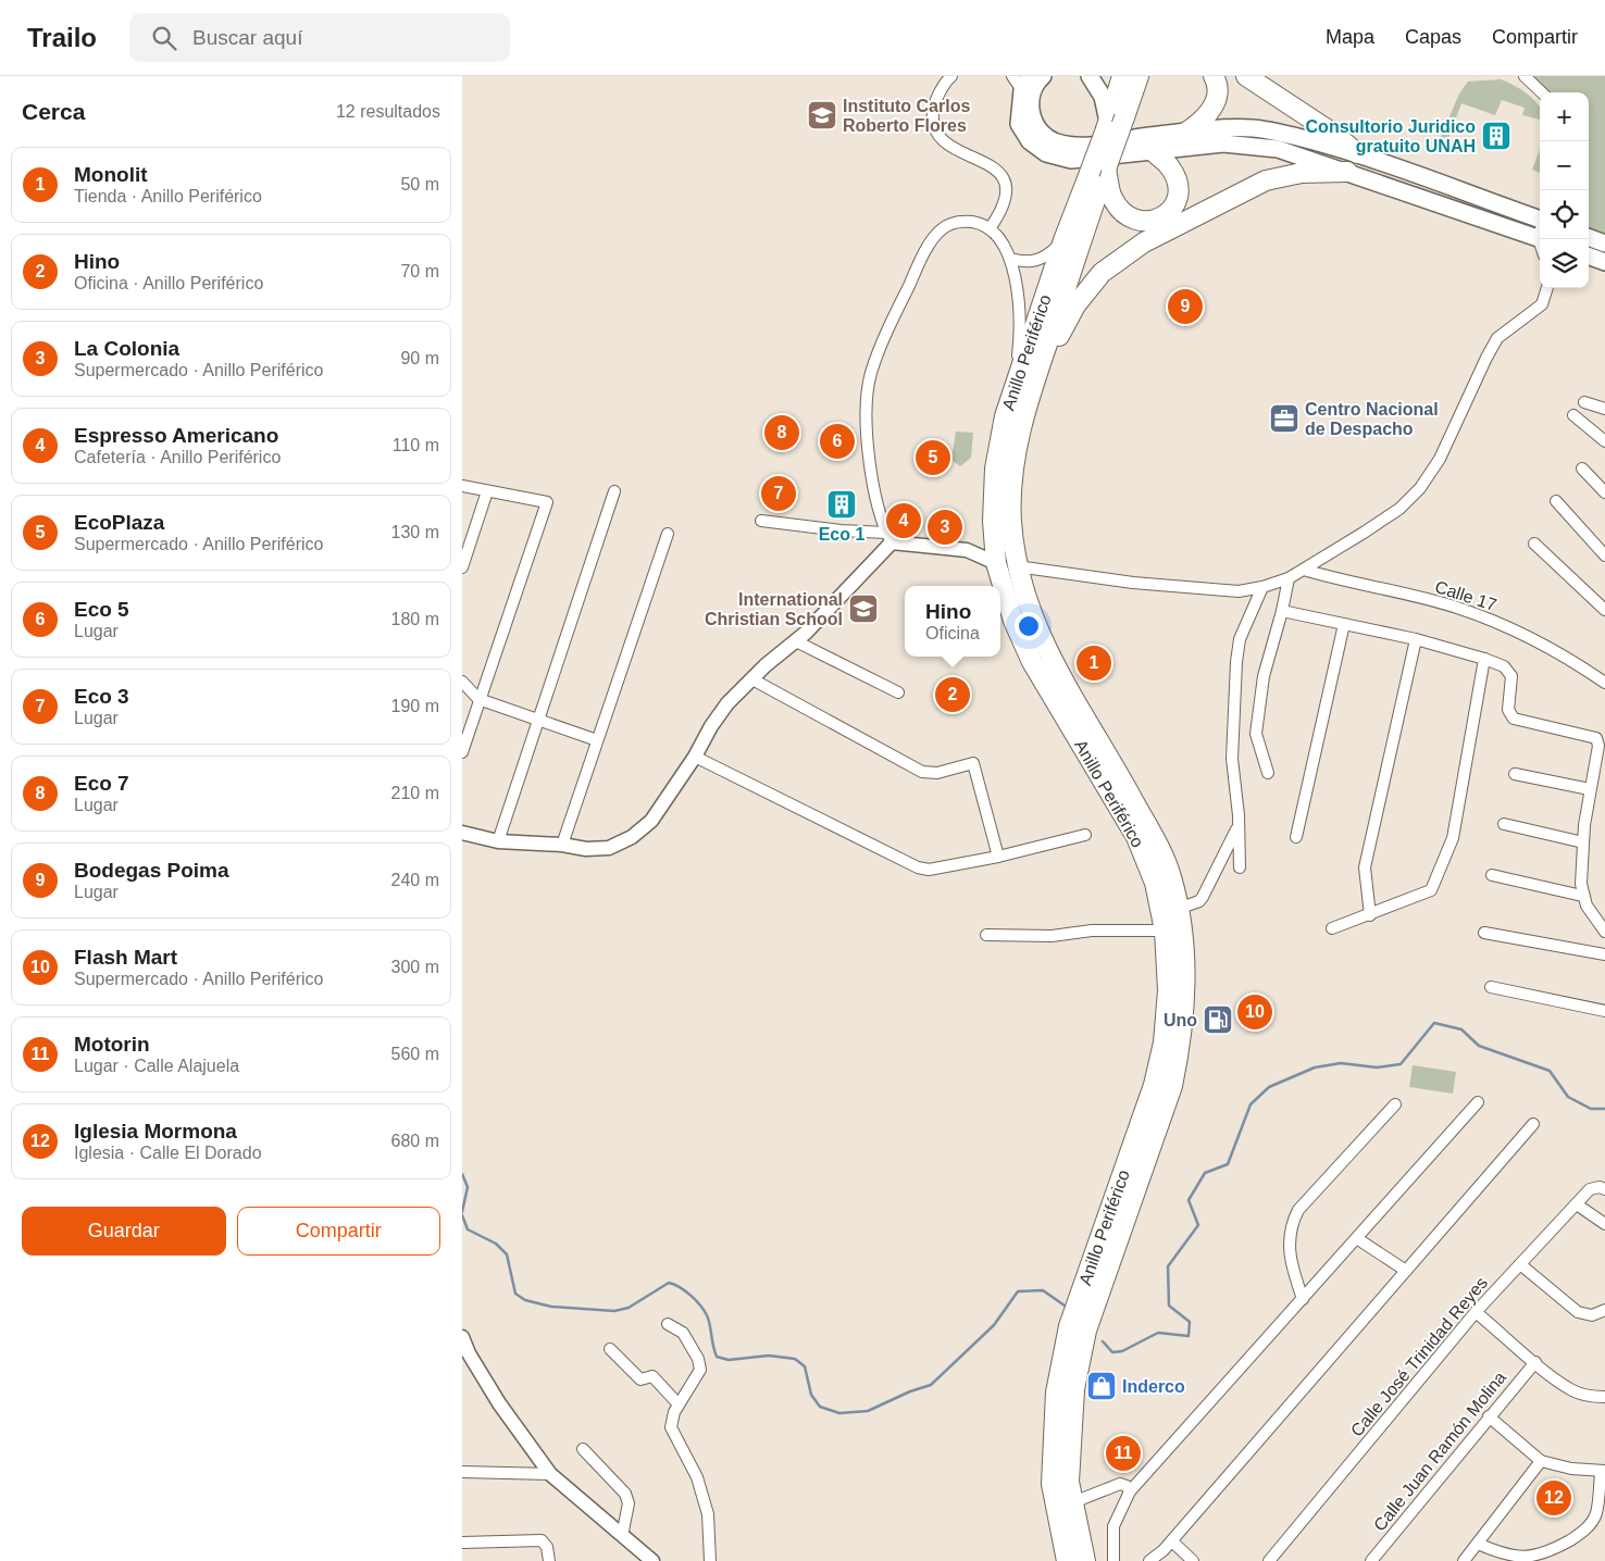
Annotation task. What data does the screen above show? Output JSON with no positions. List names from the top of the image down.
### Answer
{
  "streets": {
    "highway": ["Anillo Periférico"],
    "street": ["Calle 17", "Calle José Trinidad Reyes", "Calle Juan Ramón Molina"]
  },
  "places": {
    "school or university": ["Instituto Carlos Roberto Flores", "International Christian School"],
    "building": ["Consultorio Juridico gratuito UNAH", "Eco 1"],
    "office": ["Centro Nacional de Despacho"],
    "fuel station": ["Uno"],
    "shop": ["Inderco"]
  },
  "page": {
    "header": "Trailo",
    "search": "Buscar aquí",
    "nav": ["Mapa", "Capas", "Compartir"],
    "heading": ["Cerca", "12 resultados"],
    "map_buttons": ["+", "−"],
    "list": [
      {
        "mark": "1",
        "name": "Monolit",
        "note": "Tienda · Anillo Periférico",
        "value": "50 m"
      },
      {
        "mark": "2",
        "name": "Hino",
        "note": "Oficina · Anillo Periférico",
        "value": "70 m"
      },
      {
        "mark": "3",
        "name": "La Colonia",
        "note": "Supermercado · Anillo Periférico",
        "value": "90 m"
      },
      {
        "mark": "4",
        "name": "Espresso Americano",
        "note": "Cafetería · Anillo Periférico",
        "value": "110 m"
      },
      {
        "mark": "5",
        "name": "EcoPlaza",
        "note": "Supermercado · Anillo Periférico",
        "value": "130 m"
      },
      {
        "mark": "6",
        "name": "Eco 5",
        "note": "Lugar",
        "value": "180 m"
      },
      {
        "mark": "7",
        "name": "Eco 3",
        "note": "Lugar",
        "value": "190 m"
      },
      {
        "mark": "8",
        "name": "Eco 7",
        "note": "Lugar",
        "value": "210 m"
      },
      {
        "mark": "9",
        "name": "Bodegas Poima",
        "note": "Lugar",
        "value": "240 m"
      },
      {
        "mark": "10",
        "name": "Flash Mart",
        "note": "Supermercado · Anillo Periférico",
        "value": "300 m"
      },
      {
        "mark": "11",
        "name": "Motorin",
        "note": "Lugar · Calle Alajuela",
        "value": "560 m"
      },
      {
        "mark": "12",
        "name": "Iglesia Mormona",
        "note": "Iglesia · Calle El Dorado",
        "value": "680 m"
      }
    ],
    "pins": [
      "9",
      "8",
      "6",
      "5",
      "7",
      "4",
      "3",
      "1",
      "2",
      "10",
      "11",
      "12"
    ],
    "popup": ["Hino", "Oficina"],
    "buttons": ["Guardar", "Compartir"]
  }
}
